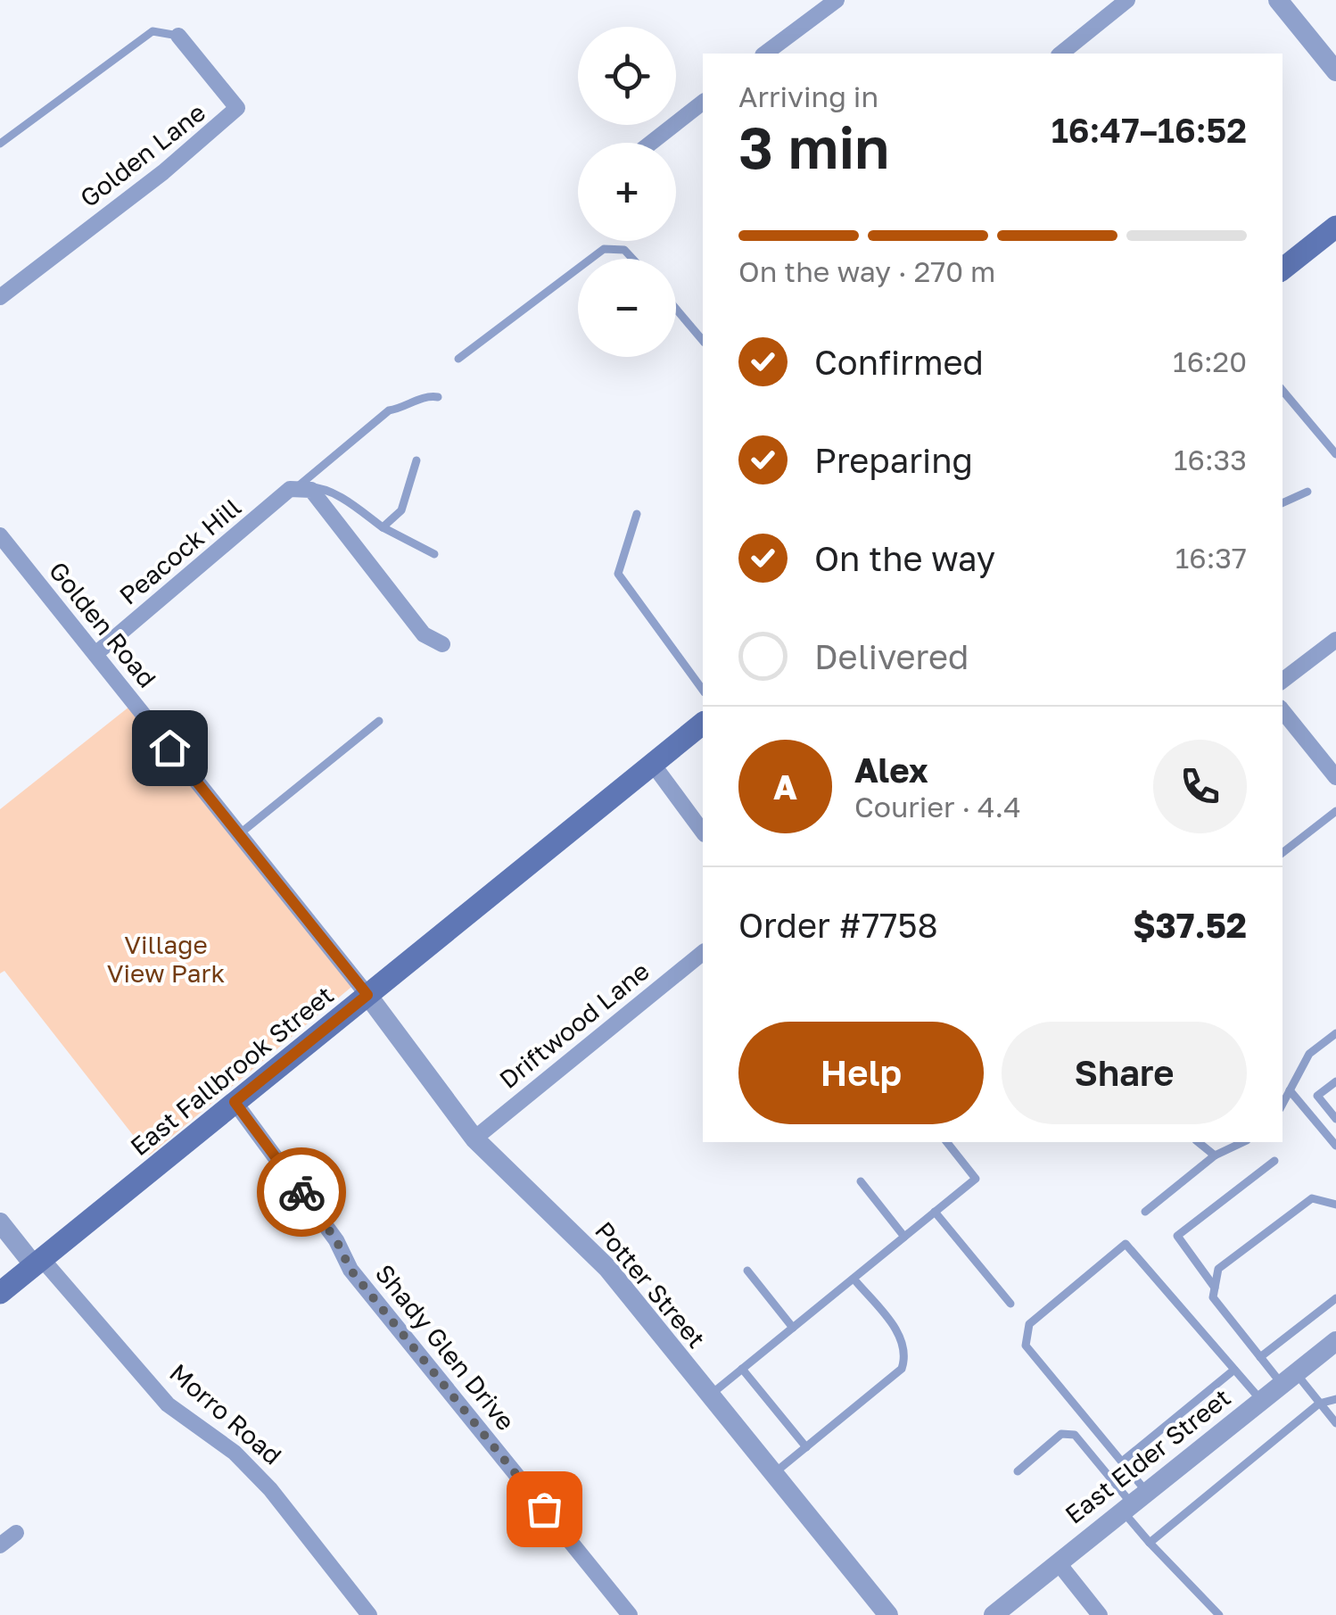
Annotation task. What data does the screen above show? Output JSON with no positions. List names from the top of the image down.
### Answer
{
  "streets": {
    "main road": ["East Fallbrook Street"],
    "street": [
      "Golden Lane",
      "Peacock Hill",
      "Golden Road",
      "Driftwood Lane",
      "Potter Street",
      "Shady Glen Drive",
      "Morro Road",
      "East Elder Street"
    ]
  },
  "crossings": [
    ["Peacock Hill", "Golden Road"],
    ["Golden Road", "East Fallbrook Street"],
    ["Golden Road", "Potter Street"],
    ["Driftwood Lane", "Potter Street"],
    ["East Fallbrook Street", "Potter Street"],
    ["East Fallbrook Street", "Shady Glen Drive"],
    ["East Fallbrook Street", "Morro Road"]
  ],
  "parks": ["Village View Park"],
  "page": {
    "map_buttons": ["+", "−"],
    "heading": ["3 min", "Arriving in", "16:47–16:52"],
    "panel": [
      "Alex",
      "Courier · 4.4",
      "Order #7758",
      "$37.52"
    ],
    "bar": "On the way · 270 m",
    "list": [
      ["Confirmed", "16:20"],
      ["Preparing", "16:33"],
      ["On the way", "16:37"],
      "Delivered"
    ],
    "round": "A",
    "buttons": ["Help", "Share"]
  }
}
